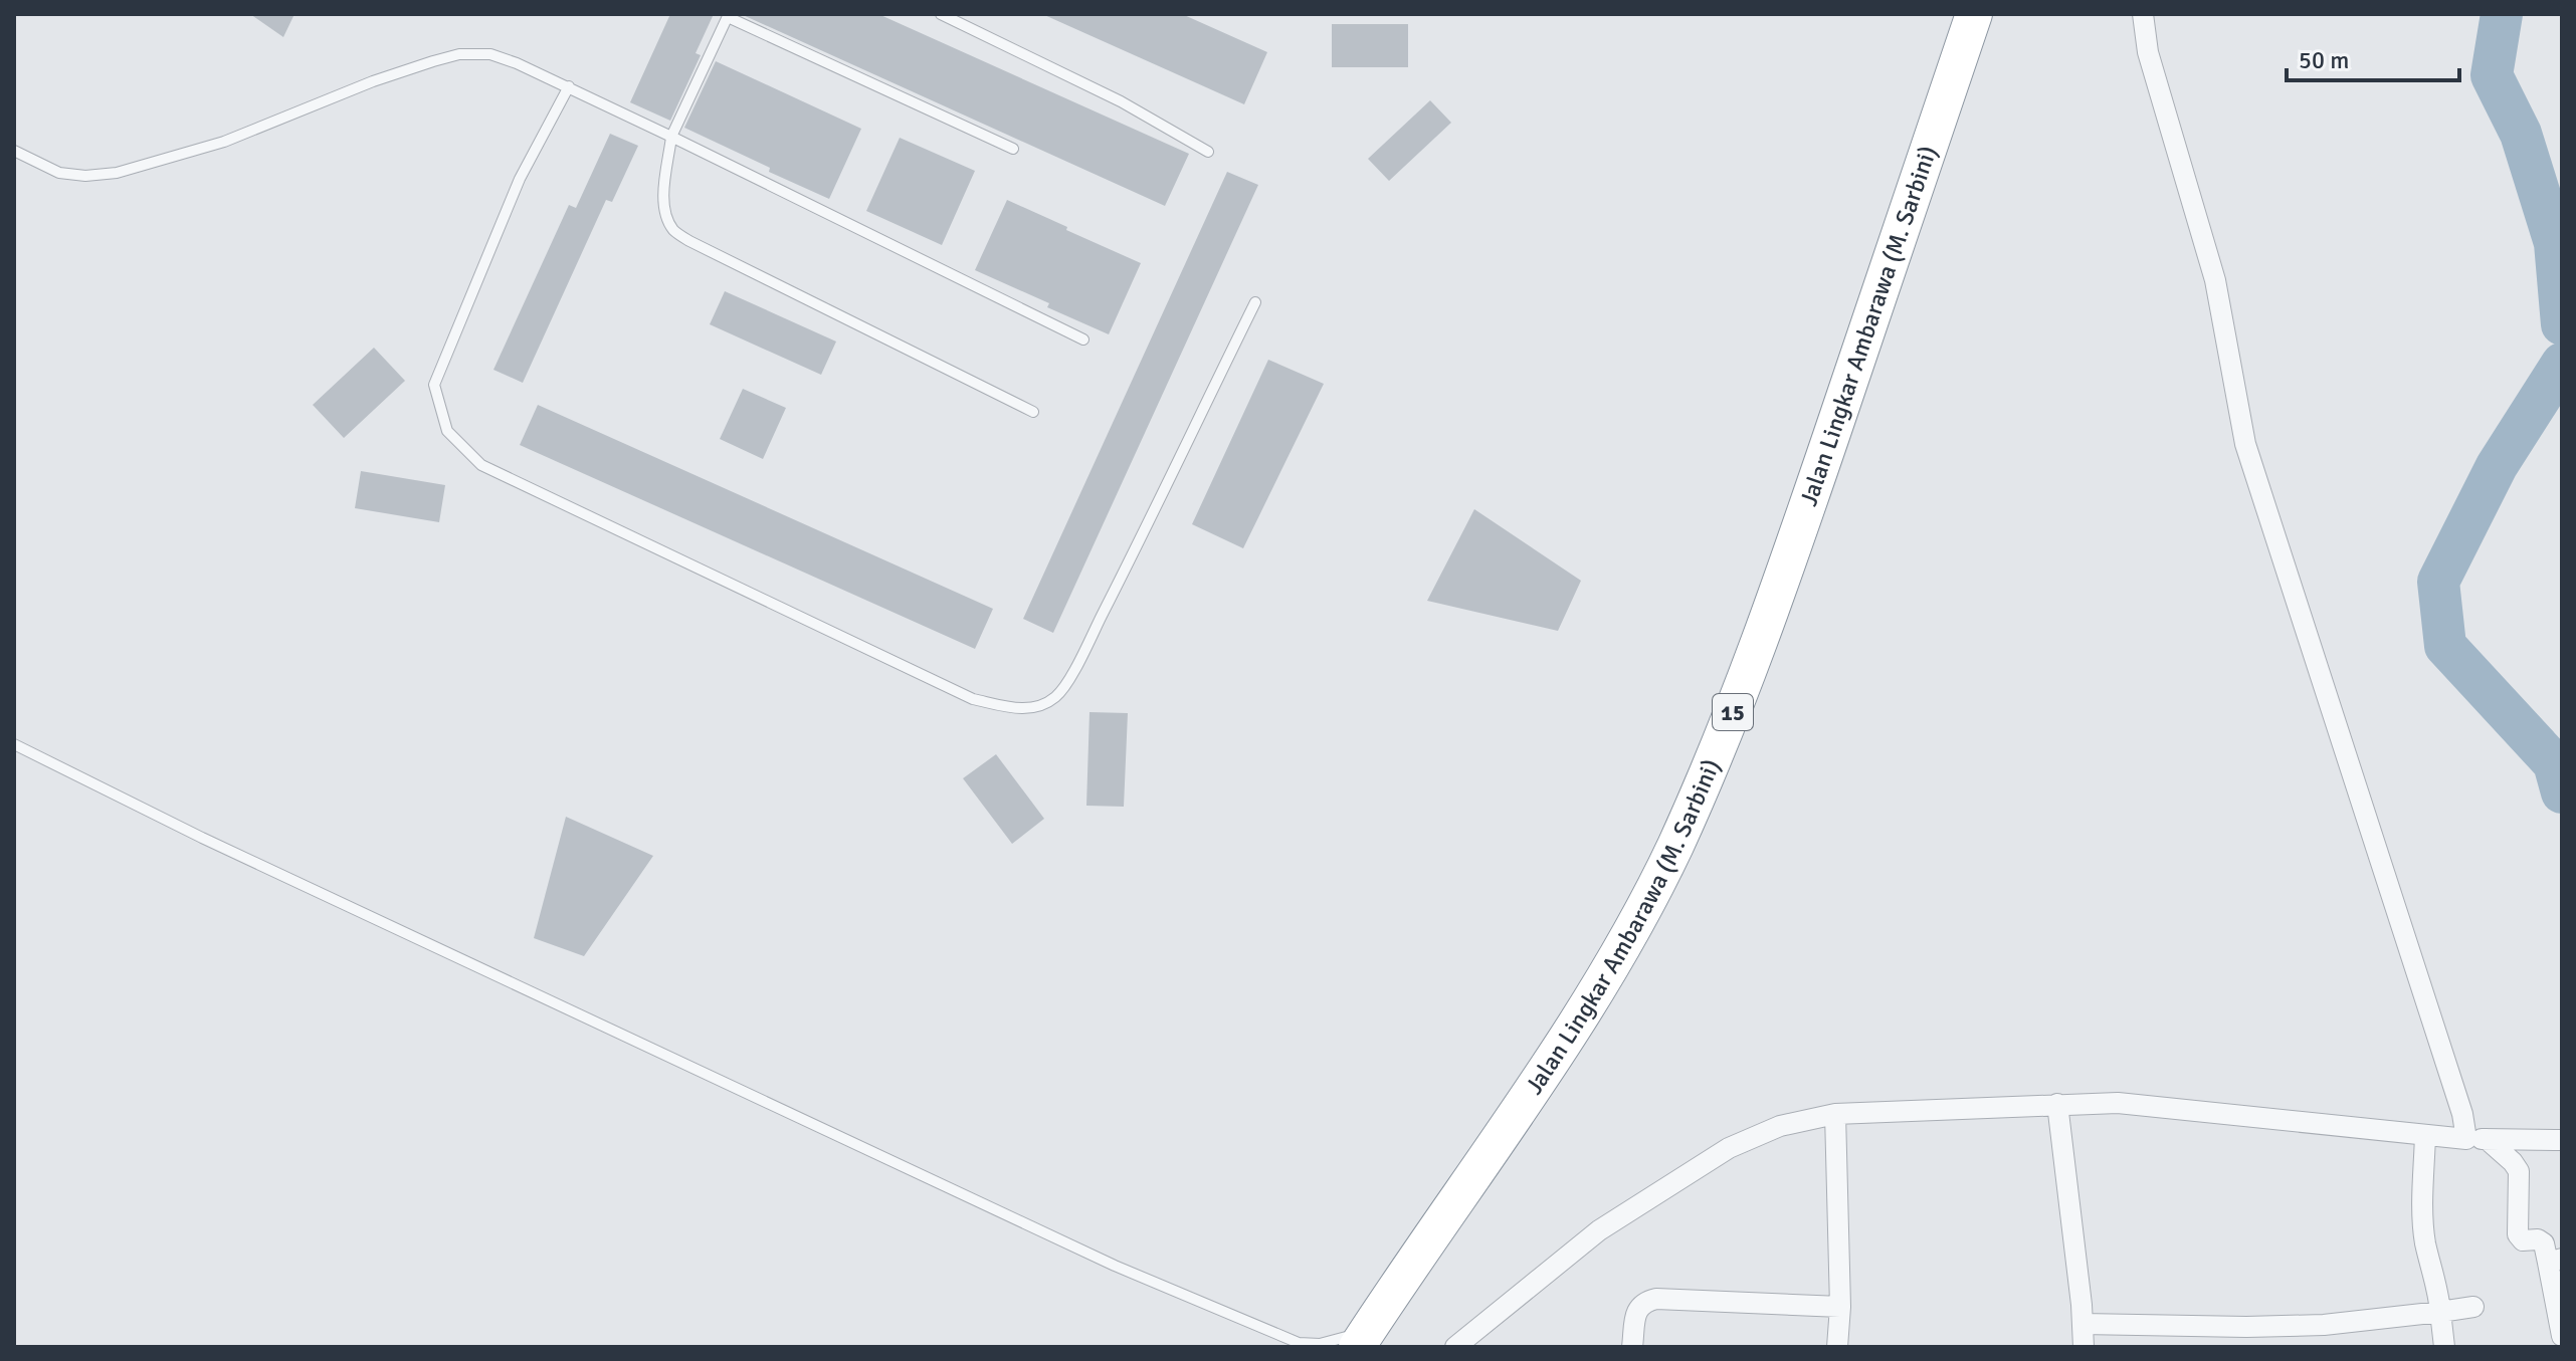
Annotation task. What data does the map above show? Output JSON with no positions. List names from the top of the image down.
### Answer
{
  "streets": {
    "highway": ["Jalan Lingkar Ambarawa (M. Sarbini)", "15"]
  },
  "scale_bar": "50 m"
}
